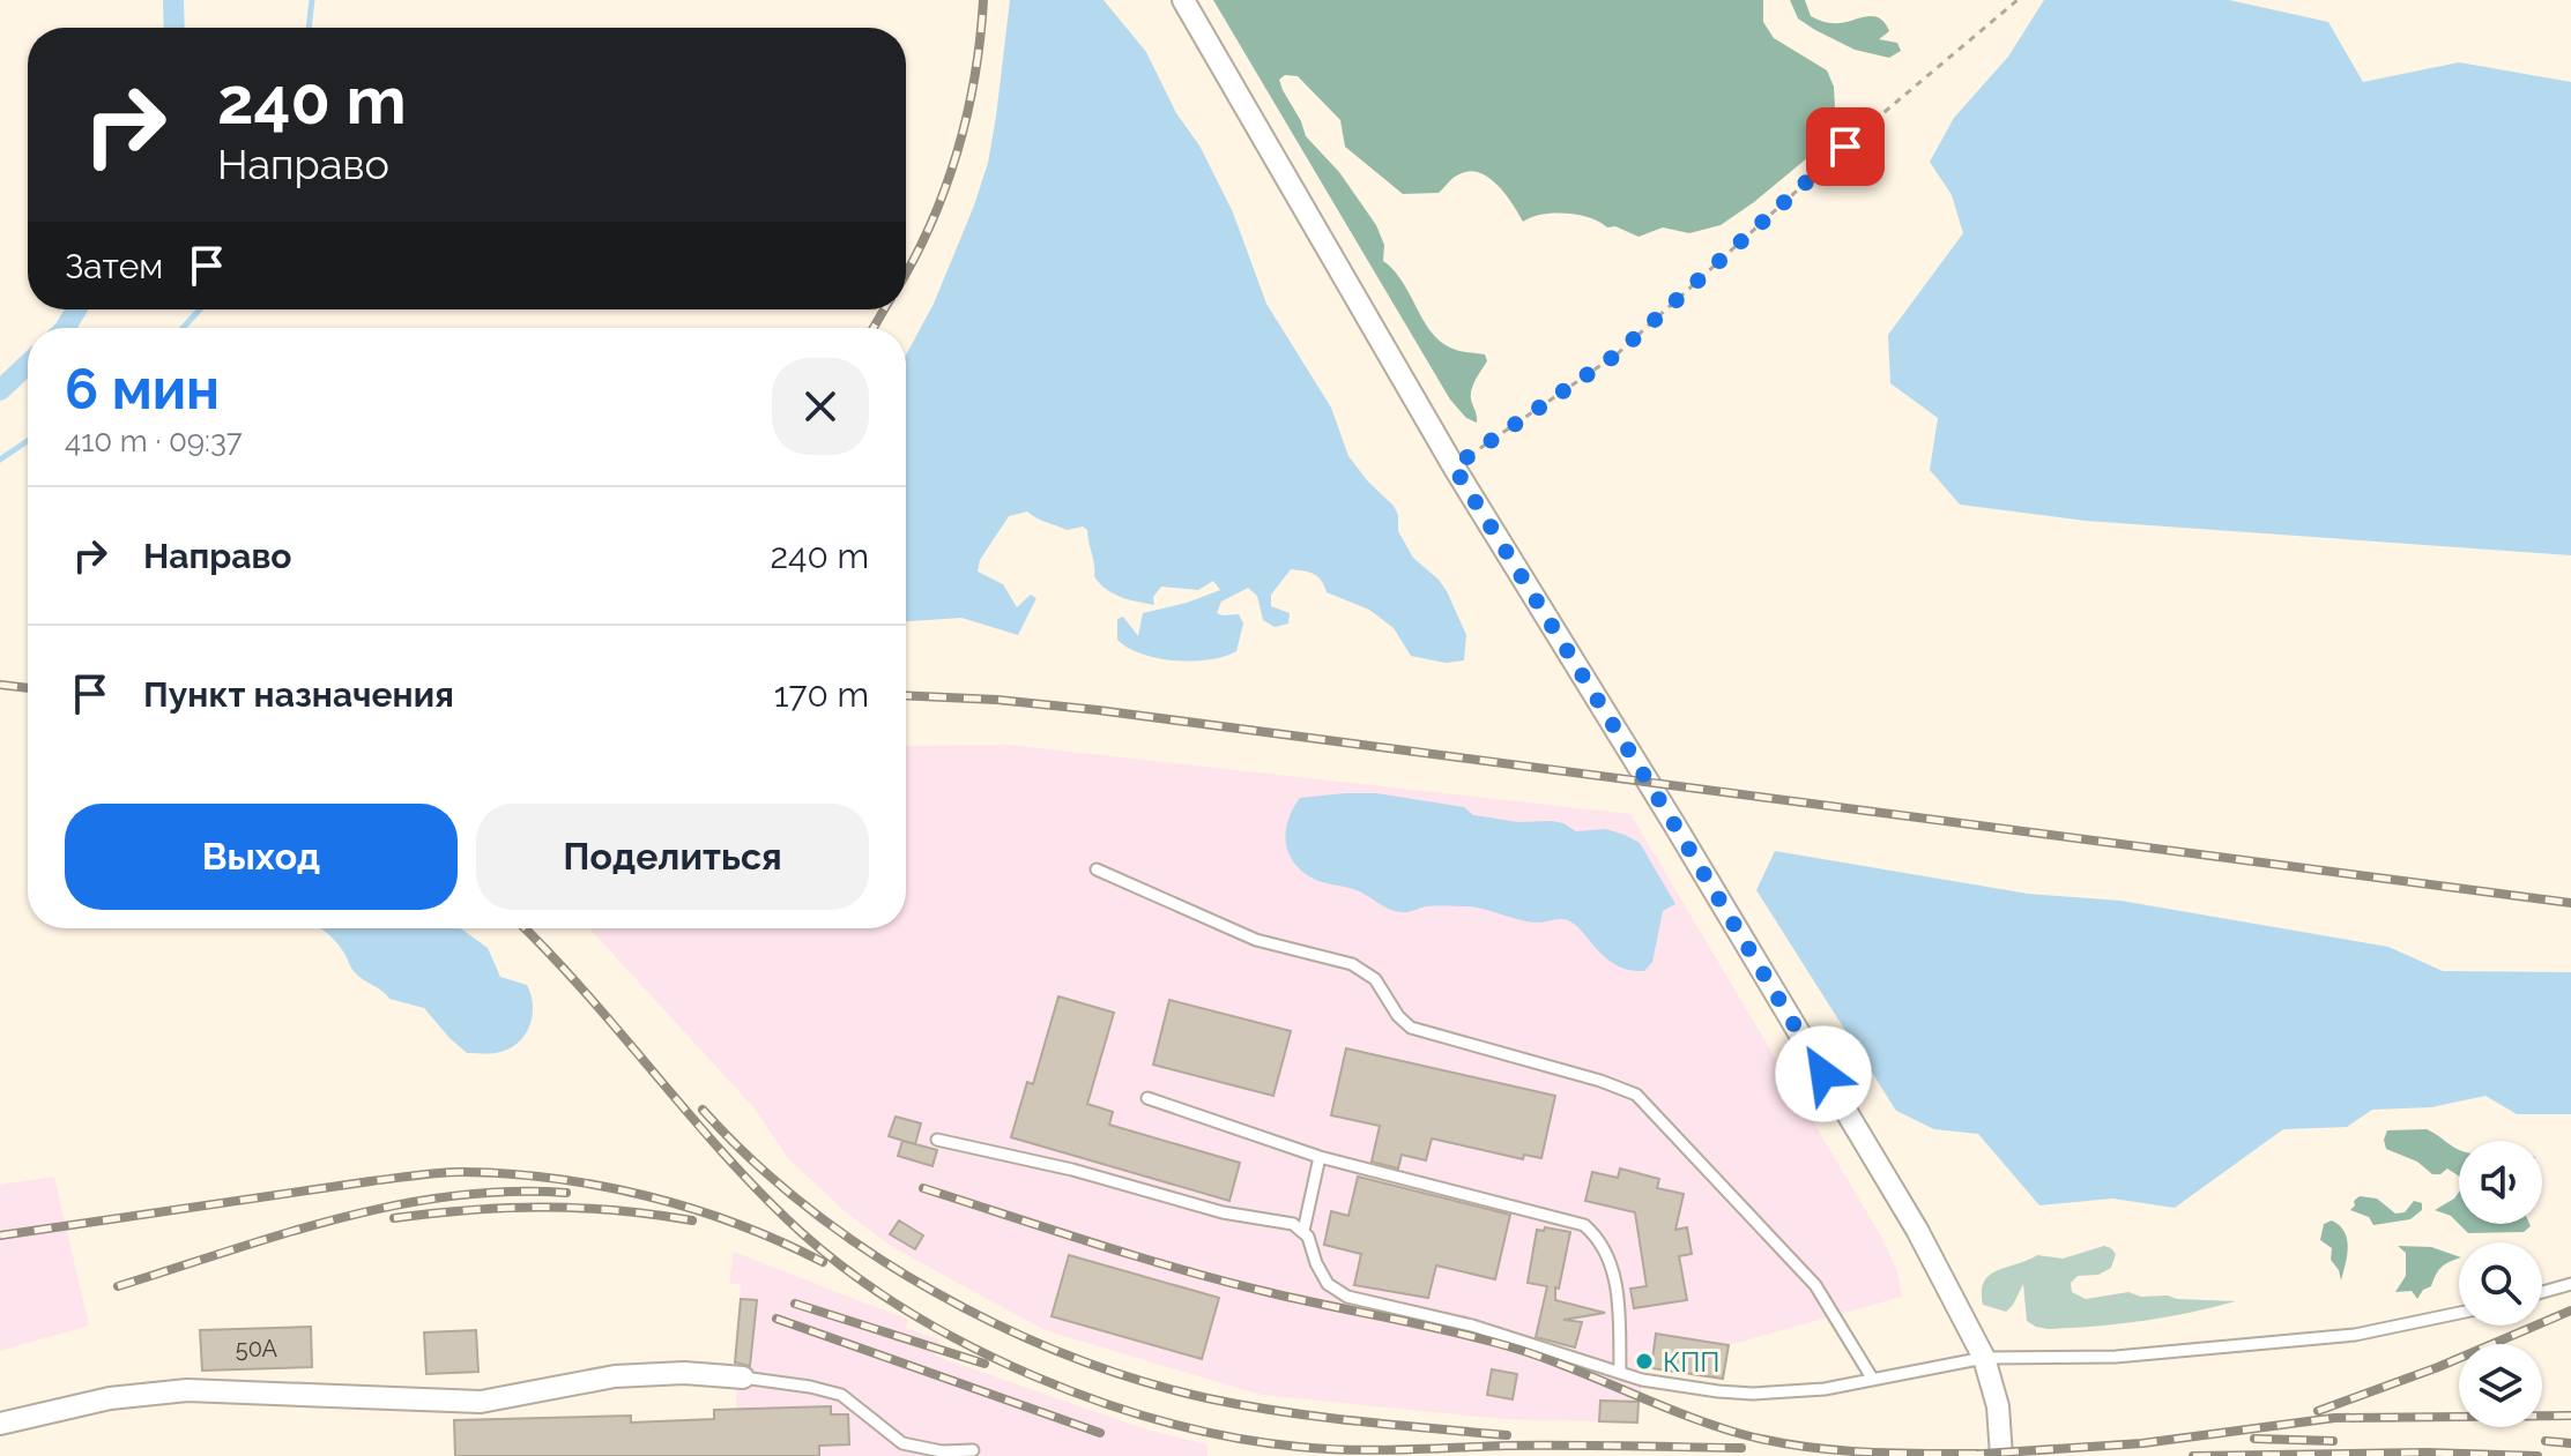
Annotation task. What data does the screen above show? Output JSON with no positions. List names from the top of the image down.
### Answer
{
  "places": ["КПП"],
  "house_numbers": ["50А"],
  "page": {
    "turn": ["240 m", "Направо"],
    "then": "Затем",
    "heading": ["6 мин", "410 m · 09:37"],
    "list": [
      {
        "name": "Направо",
        "value": "240 m"
      },
      {
        "name": "Пункт назначения",
        "value": "170 m"
      }
    ],
    "buttons": ["Выход", "Поделиться"]
  }
}
